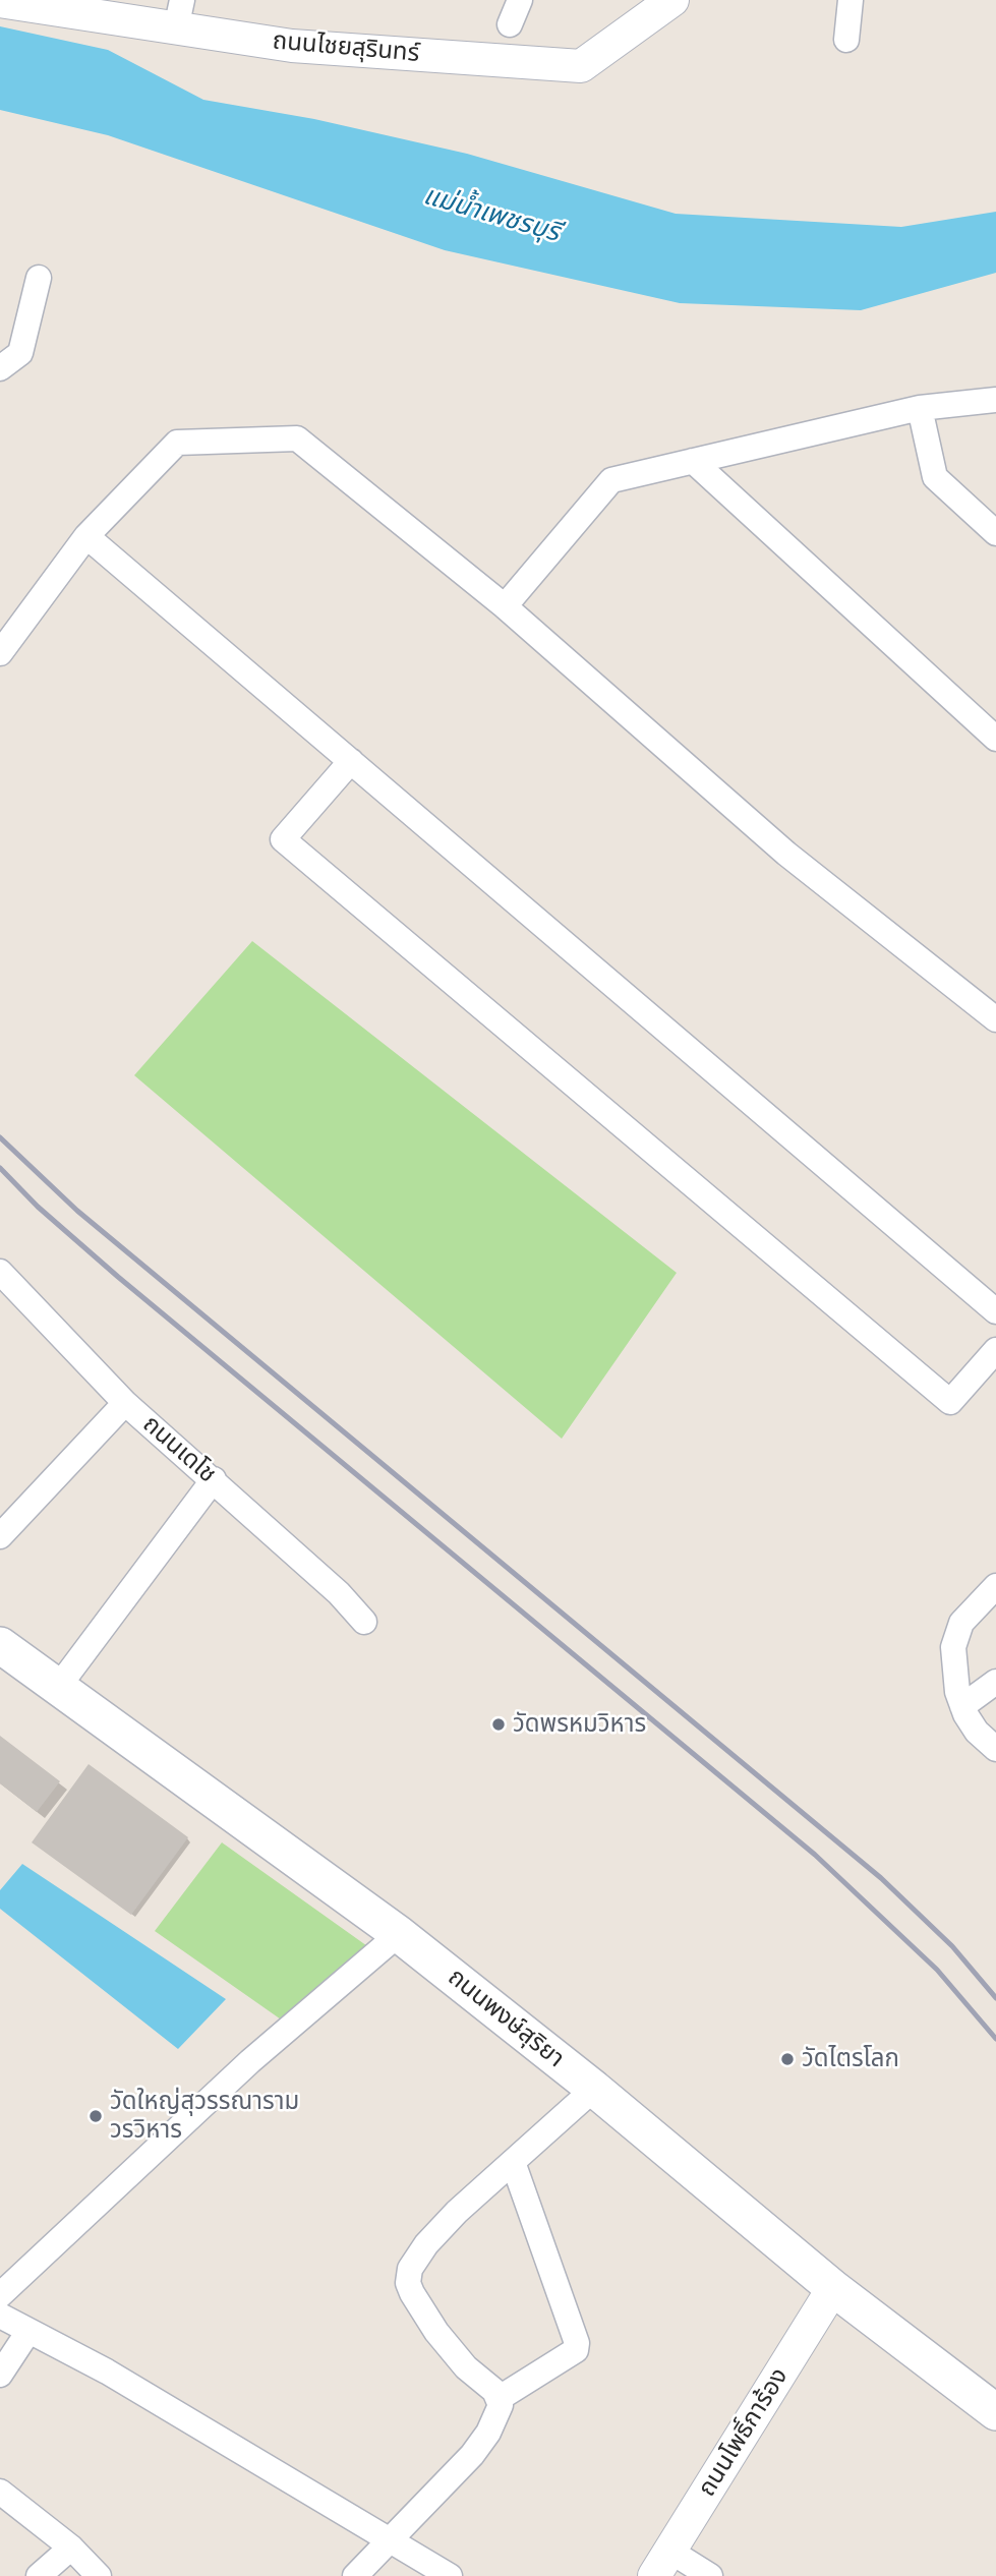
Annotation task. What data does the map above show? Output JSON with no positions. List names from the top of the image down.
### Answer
{
  "streets": {
    "main road": ["ถนนพงษ์สุริยา"],
    "street": ["ถนนไชยสุรินทร์", "ถนนเดโช", "ถนนโพธิ์การ้อง"]
  },
  "crossings": [
    ["ถนนพงษ์สุริยา", "ถนนโพธิ์การ้อง"]
  ],
  "water": ["แม่น้ำเพชรบุรี"],
  "places": ["วัดพรหมวิหาร", "วัดไตรโลก", "วัดใหญ่สุวรรณาราม วรวิหาร"]
}
